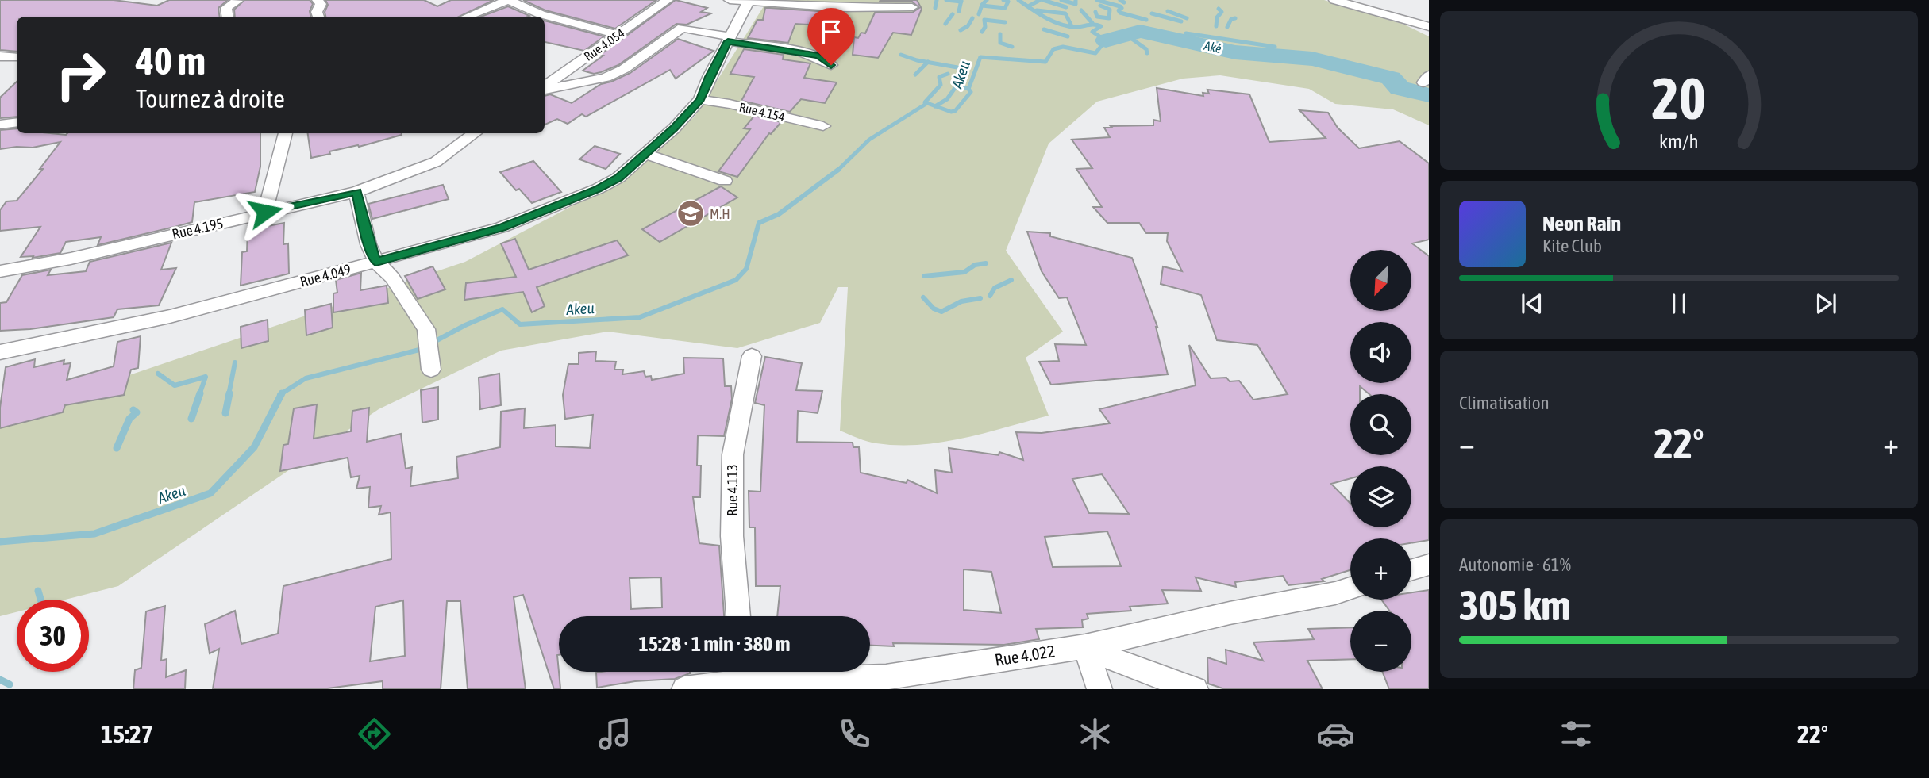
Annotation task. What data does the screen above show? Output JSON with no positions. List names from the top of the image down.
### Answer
{
  "streets": {
    "street": [
      "Rue 4.054",
      "Rue 4.154",
      "Rue 4.195",
      "Rue 4.049",
      "Rue 4.113",
      "Rue 4.022"
    ]
  },
  "crossings": [
    ["Rue 4.154", "Rue 4.049"]
  ],
  "water": ["Aké", "Akeu"],
  "places": {
    "school or university": ["M.H"]
  },
  "north": "bottom left",
  "page": {
    "turn": ["40 m", "Tournez à droite"],
    "song": ["Neon Rain", "Kite Club"],
    "map_buttons": ["+", "−"],
    "tile": [
      "Climatisation",
      ["Autonomie · 61%", "305 km"]
    ],
    "heat": ["−", "22°", "+"],
    "limit": "30",
    "trip": "15:28 · 1 min · 380 m",
    "tabs": ["15:27", "22°"],
    "gauge": ["20", "km/h"]
  }
}
